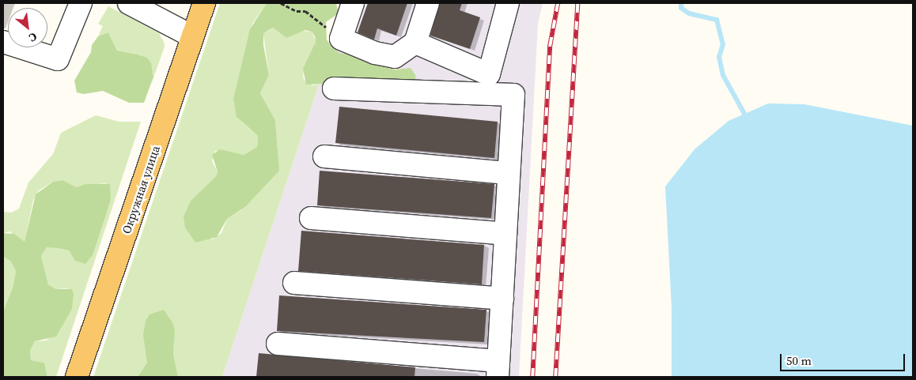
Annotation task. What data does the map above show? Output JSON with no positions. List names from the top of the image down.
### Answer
{
  "streets": {
    "main road": ["Окружная улица"]
  },
  "scale_bar": "50 m",
  "north": "bottom right"
}
